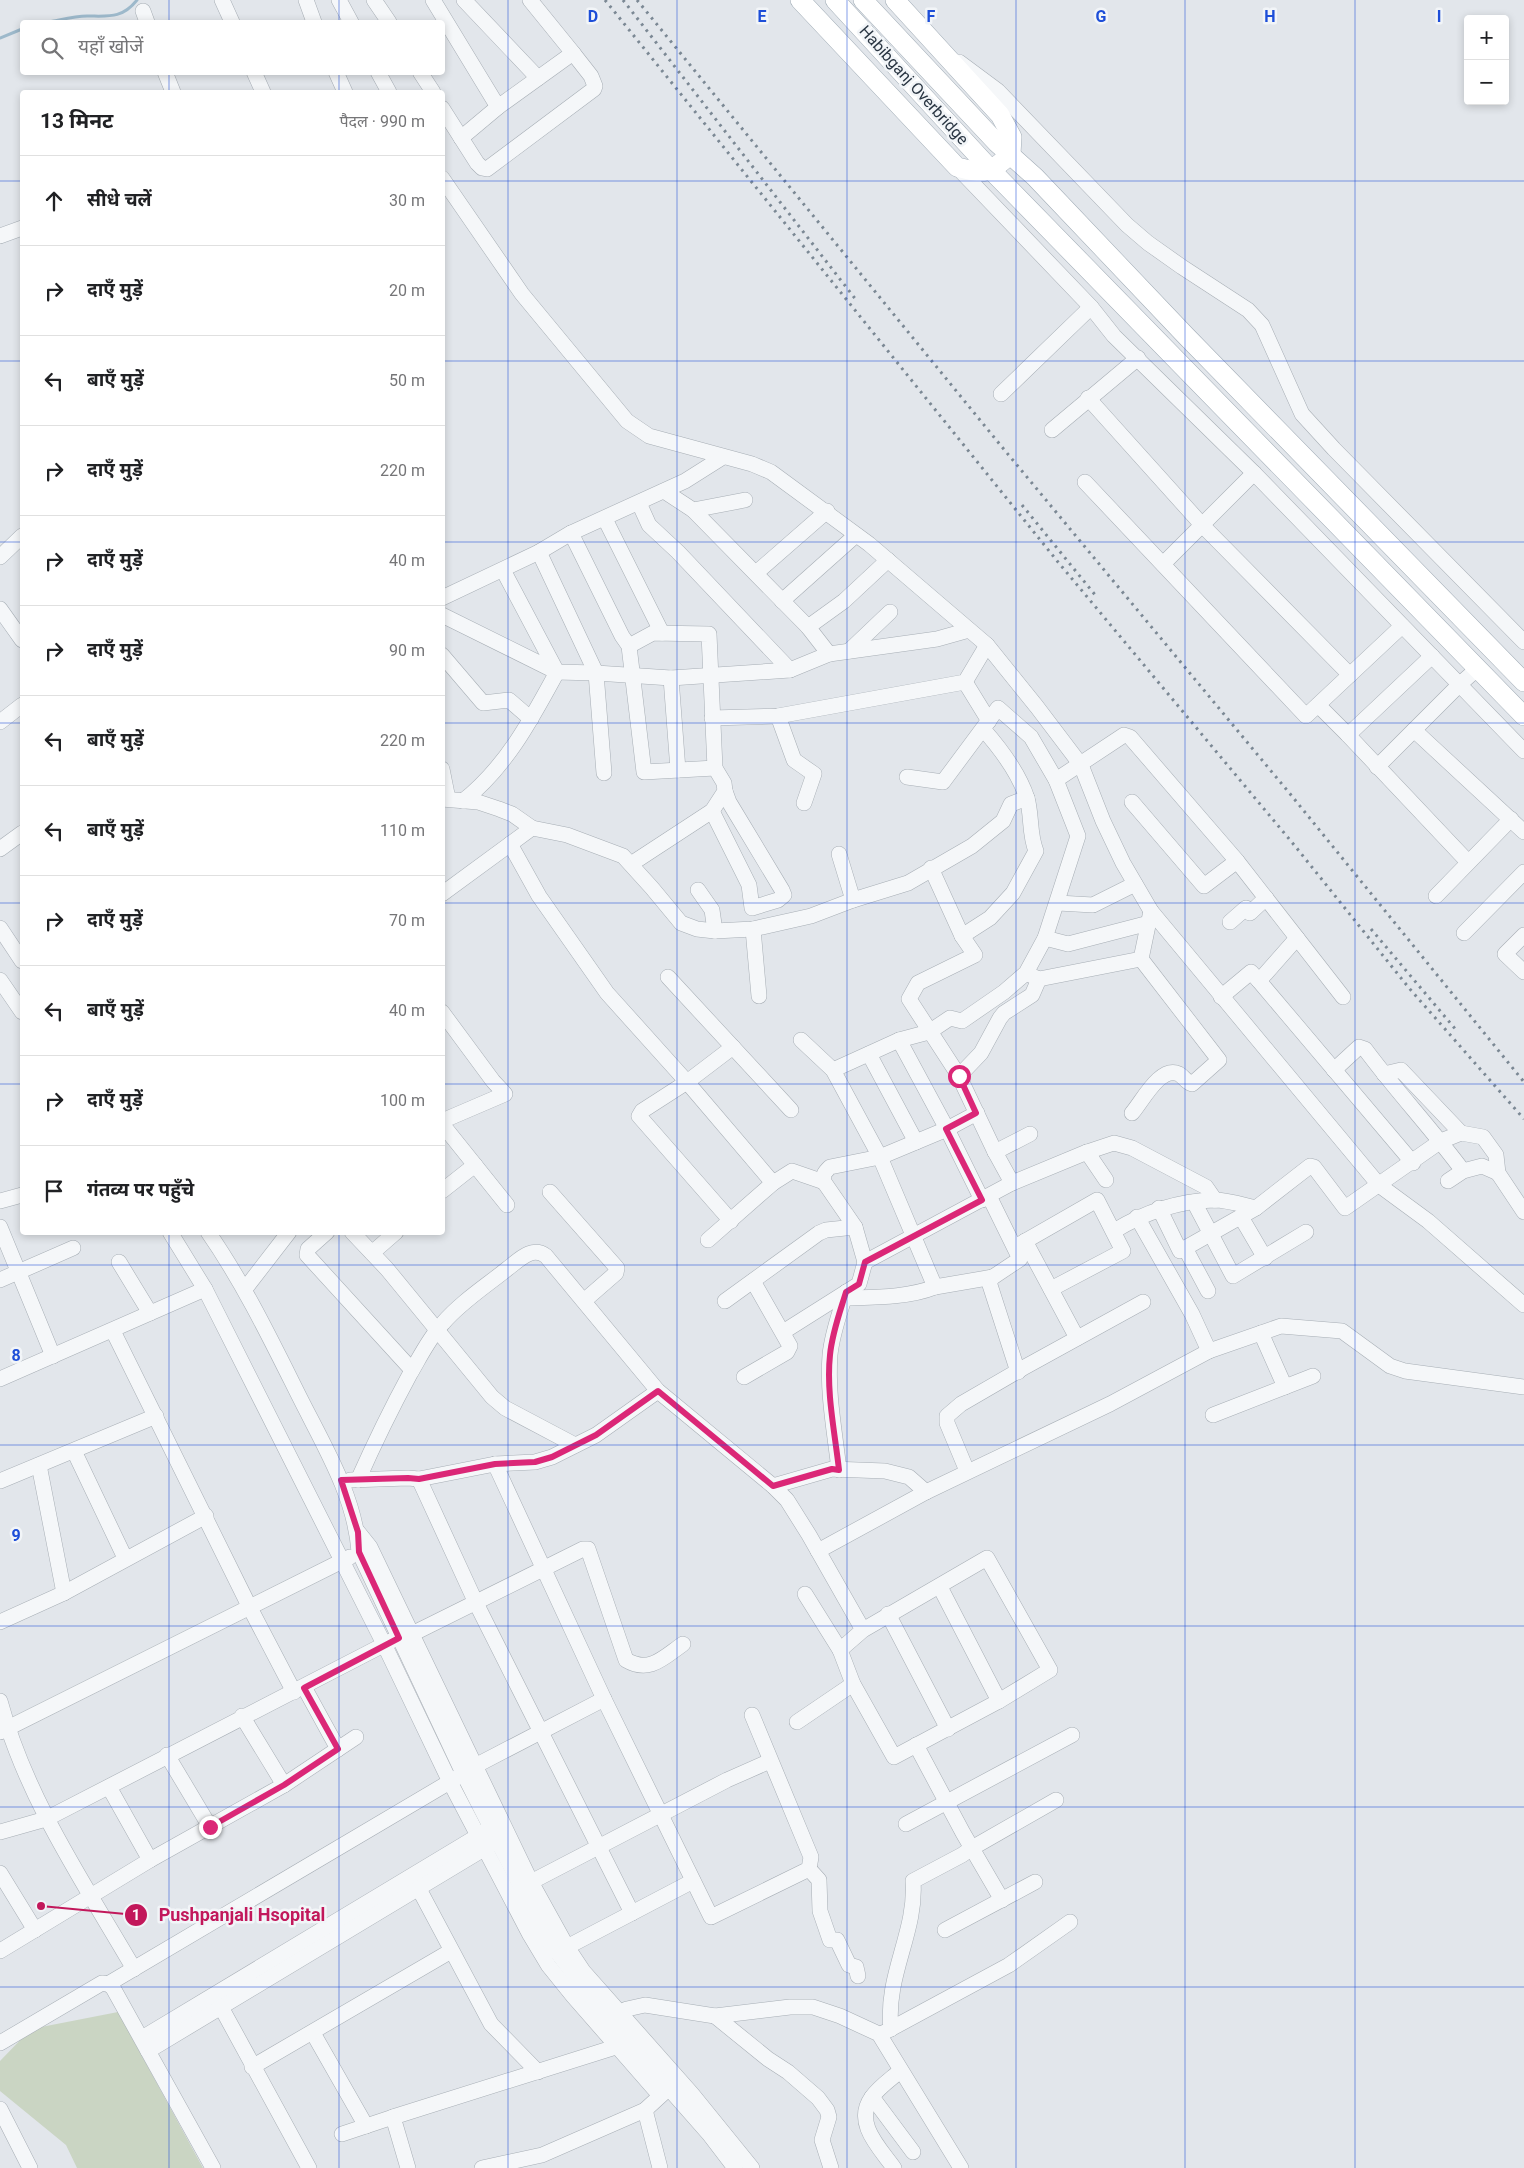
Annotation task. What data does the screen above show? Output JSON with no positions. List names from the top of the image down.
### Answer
{
  "streets": {
    "main road": ["Habibganj Overbridge"]
  },
  "places": ["Pushpanjali Hsopital"],
  "page": {
    "map_buttons": ["+", "−"],
    "search": "यहाँ खोजें",
    "heading": ["13 मिनट", "पैदल · 990 m"],
    "list": [
      ["सीधे चलें", "30 m"],
      ["दाएँ मुड़ें", "20 m"],
      ["बाएँ मुड़ें", "50 m"],
      ["दाएँ मुड़ें", "220 m"],
      ["दाएँ मुड़ें", "40 m"],
      ["दाएँ मुड़ें", "90 m"],
      ["बाएँ मुड़ें", "220 m"],
      ["बाएँ मुड़ें", "110 m"],
      ["दाएँ मुड़ें", "70 m"],
      ["बाएँ मुड़ें", "40 m"],
      ["दाएँ मुड़ें", "100 m"],
      "गंतव्य पर पहुँचे"
    ]
  },
  "grid": {
    "columns": [
      "D",
      "E",
      "F",
      "G",
      "H",
      "I"
    ],
    "rows": ["8", "9"]
  }
}
